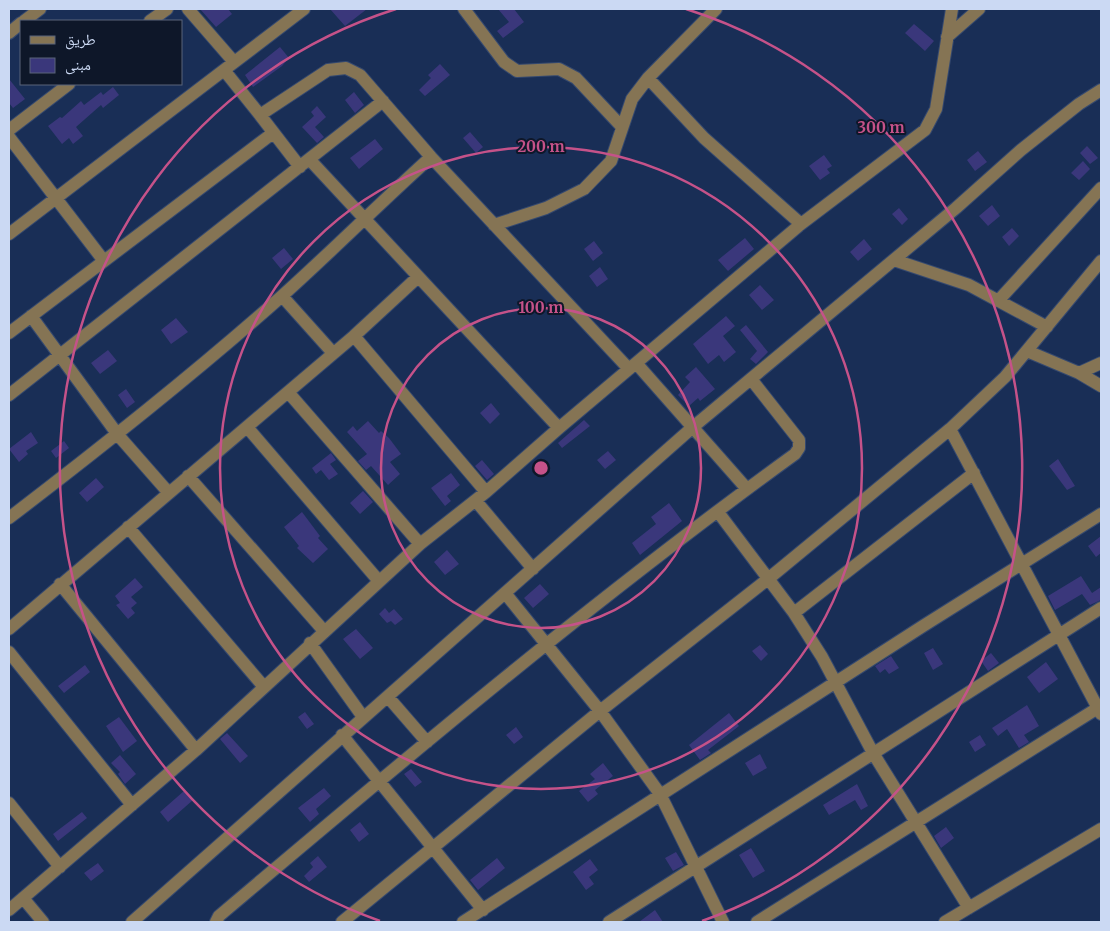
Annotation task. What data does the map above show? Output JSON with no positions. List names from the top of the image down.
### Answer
{
  "legend": ["طريق", "مبنى"],
  "rings": ["300 m", "200 m", "100 m"]
}
